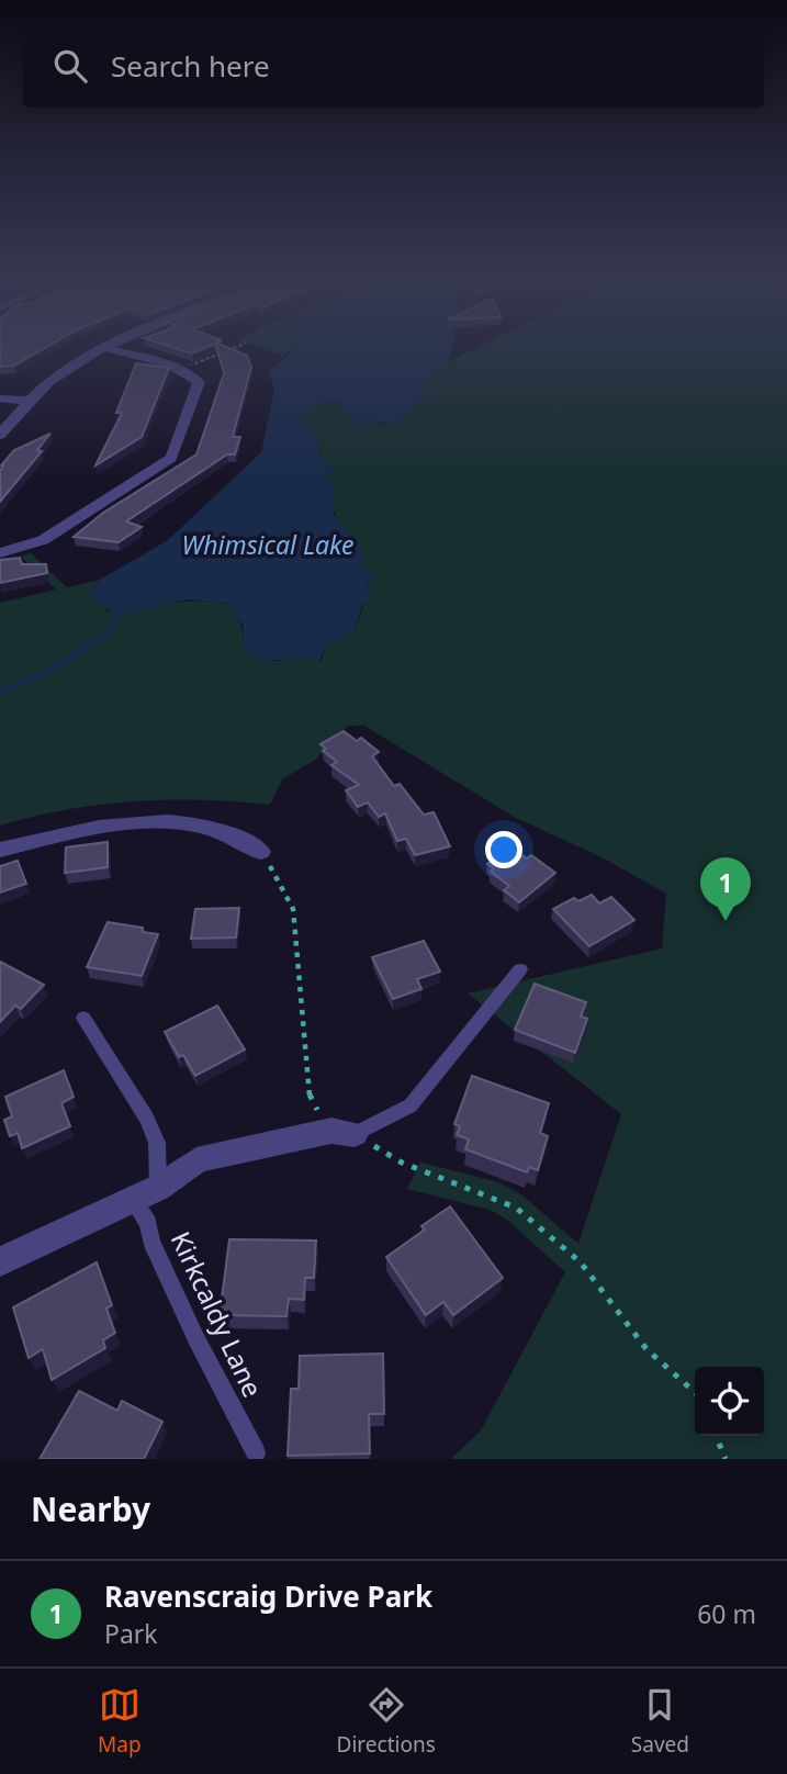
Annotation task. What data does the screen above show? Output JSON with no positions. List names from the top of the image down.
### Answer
{
  "streets": {
    "lane": ["Kirkcaldy Lane"]
  },
  "water": ["Whimsical Lake"],
  "page": {
    "search": "Search here",
    "pins": "1",
    "heading": "Nearby",
    "list": [
      {
        "mark": "1",
        "name": "Ravenscraig Drive Park",
        "note": "Park",
        "value": "60 m"
      }
    ],
    "nav": ["Map", "Directions", "Saved"]
  }
}
